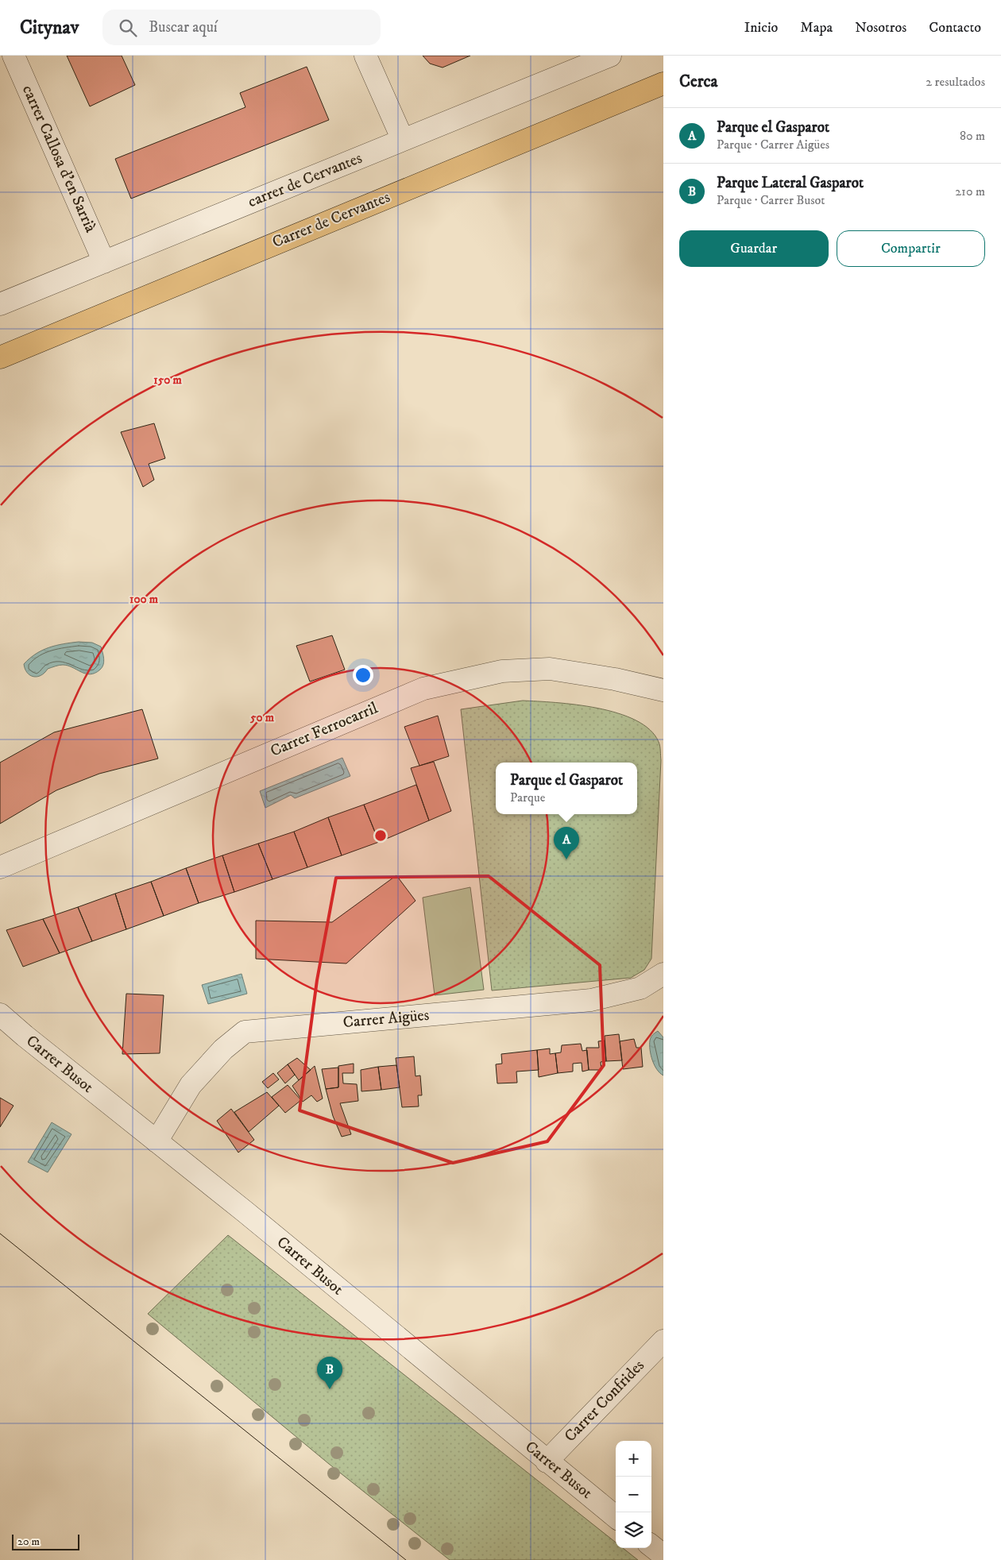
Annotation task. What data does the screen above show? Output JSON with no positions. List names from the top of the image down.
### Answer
{
  "streets": {
    "main road": ["Carrer de Cervantes"],
    "street": [
      "carrer Callosa d'en Sarrià",
      "carrer de Cervantes",
      "Carrer Ferrocarril",
      "Carrer Aigües",
      "Carrer Busot",
      "Carrer Confrides"
    ]
  },
  "crossings": [
    ["carrer Callosa d'en Sarrià", "carrer de Cervantes"],
    ["Carrer Aigües", "Carrer Busot"],
    ["Carrer Busot", "Carrer Confrides"]
  ],
  "scale_bar": "20 m",
  "page": {
    "header": "Citynav",
    "search": "Buscar aquí",
    "nav": [
      "Inicio",
      "Mapa",
      "Nosotros",
      "Contacto"
    ],
    "heading": ["Cerca", "2 resultados"],
    "list": [
      {
        "mark": "A",
        "name": "Parque el Gasparot",
        "note": "Parque · Carrer Aigües",
        "value": "80 m"
      },
      {
        "mark": "B",
        "name": "Parque Lateral Gasparot",
        "note": "Parque · Carrer Busot",
        "value": "210 m"
      }
    ],
    "buttons": ["Guardar", "Compartir"],
    "popup": ["Parque el Gasparot", "Parque"],
    "pins": ["A", "B"],
    "map_buttons": ["+", "−"],
    "scale": "20 m"
  },
  "rings": ["150 m", "100 m", "50 m"]
}
